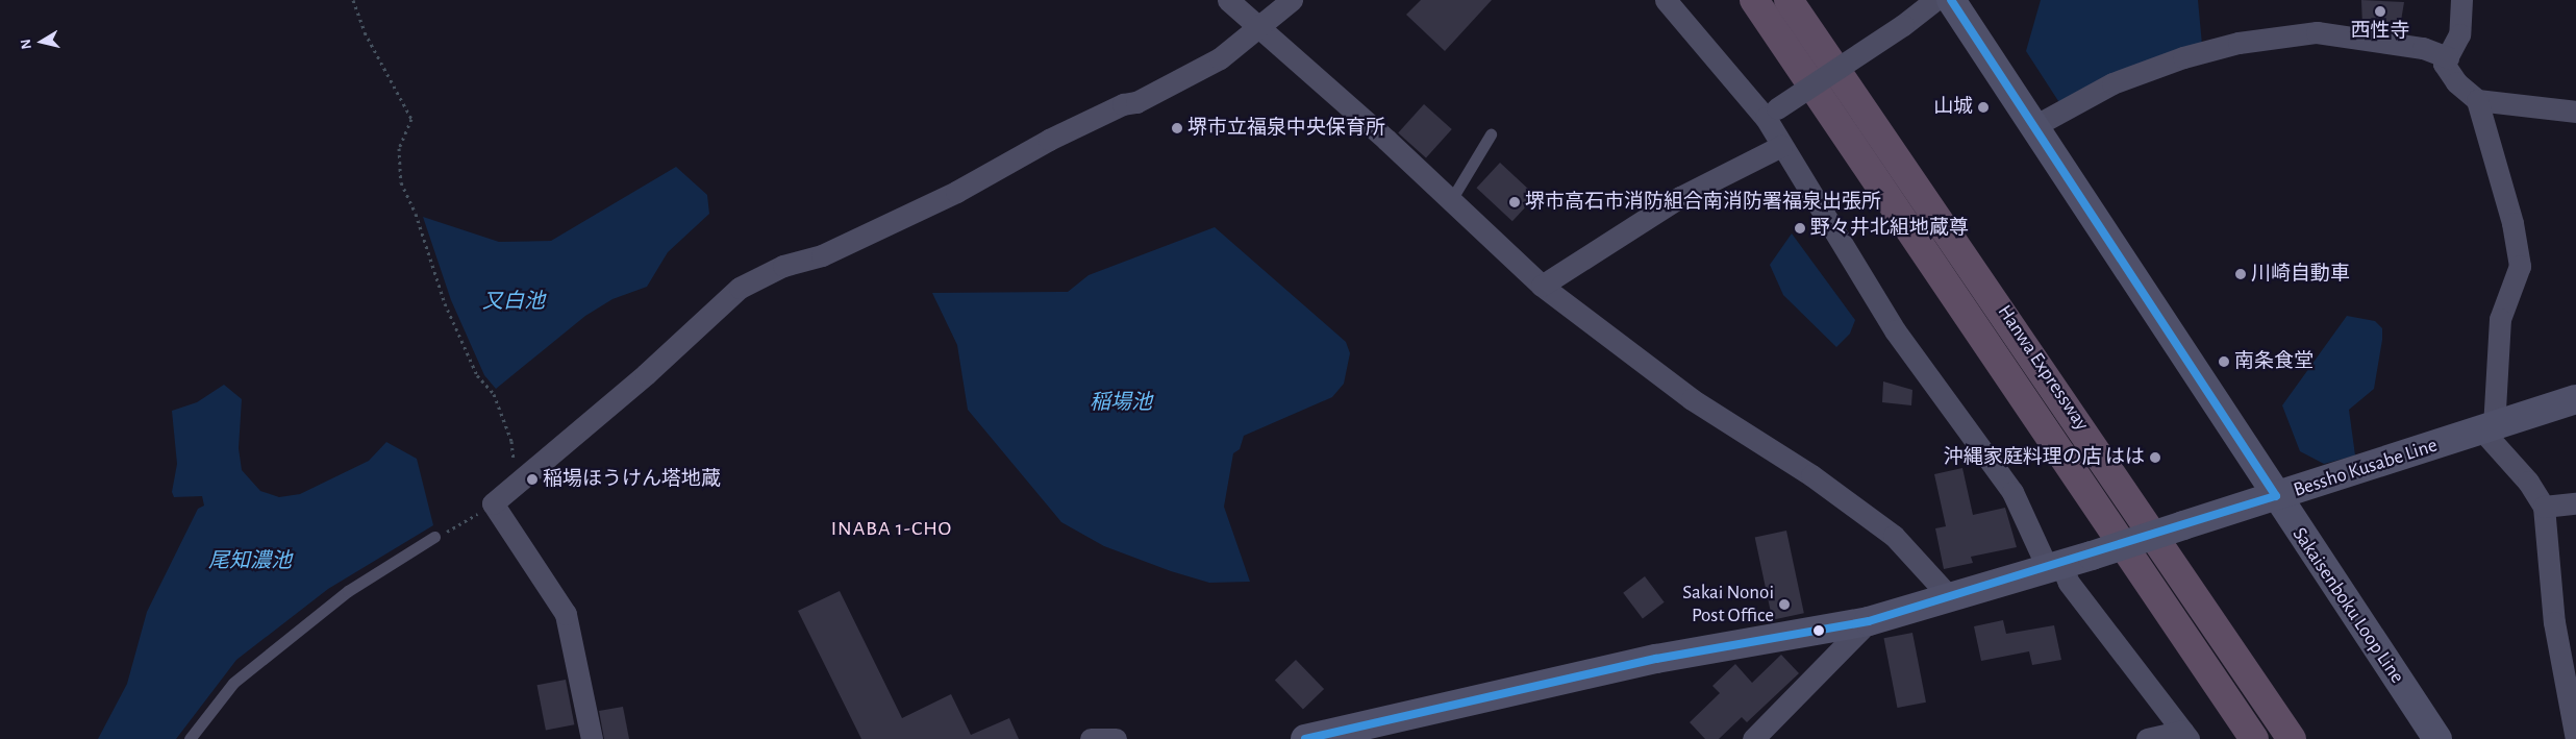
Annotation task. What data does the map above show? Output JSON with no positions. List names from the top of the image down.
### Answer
{
  "streets": {
    "highway": ["Hanwa Expressway"],
    "main road": ["Bessho Kusabe Line", "Sakaisenboku Loop Line"]
  },
  "crossings": [
    ["Bessho Kusabe Line", "Sakaisenboku Loop Line"]
  ],
  "districts": ["INABA 1-CHO"],
  "water": ["又白池", "稲場池", "尾知濃池"],
  "places": [
    "西性寺",
    "山城",
    "堺市立福泉中央保育所",
    "堺市高石市消防組合南消防署福泉出張所",
    "野々井北組地蔵尊",
    "川崎自動車",
    "南条食堂",
    "沖縄家庭料理の店 はは",
    "稲場ほうけん塔地蔵",
    "Sakai Nonoi Post Office"
  ],
  "north": "left"
}
